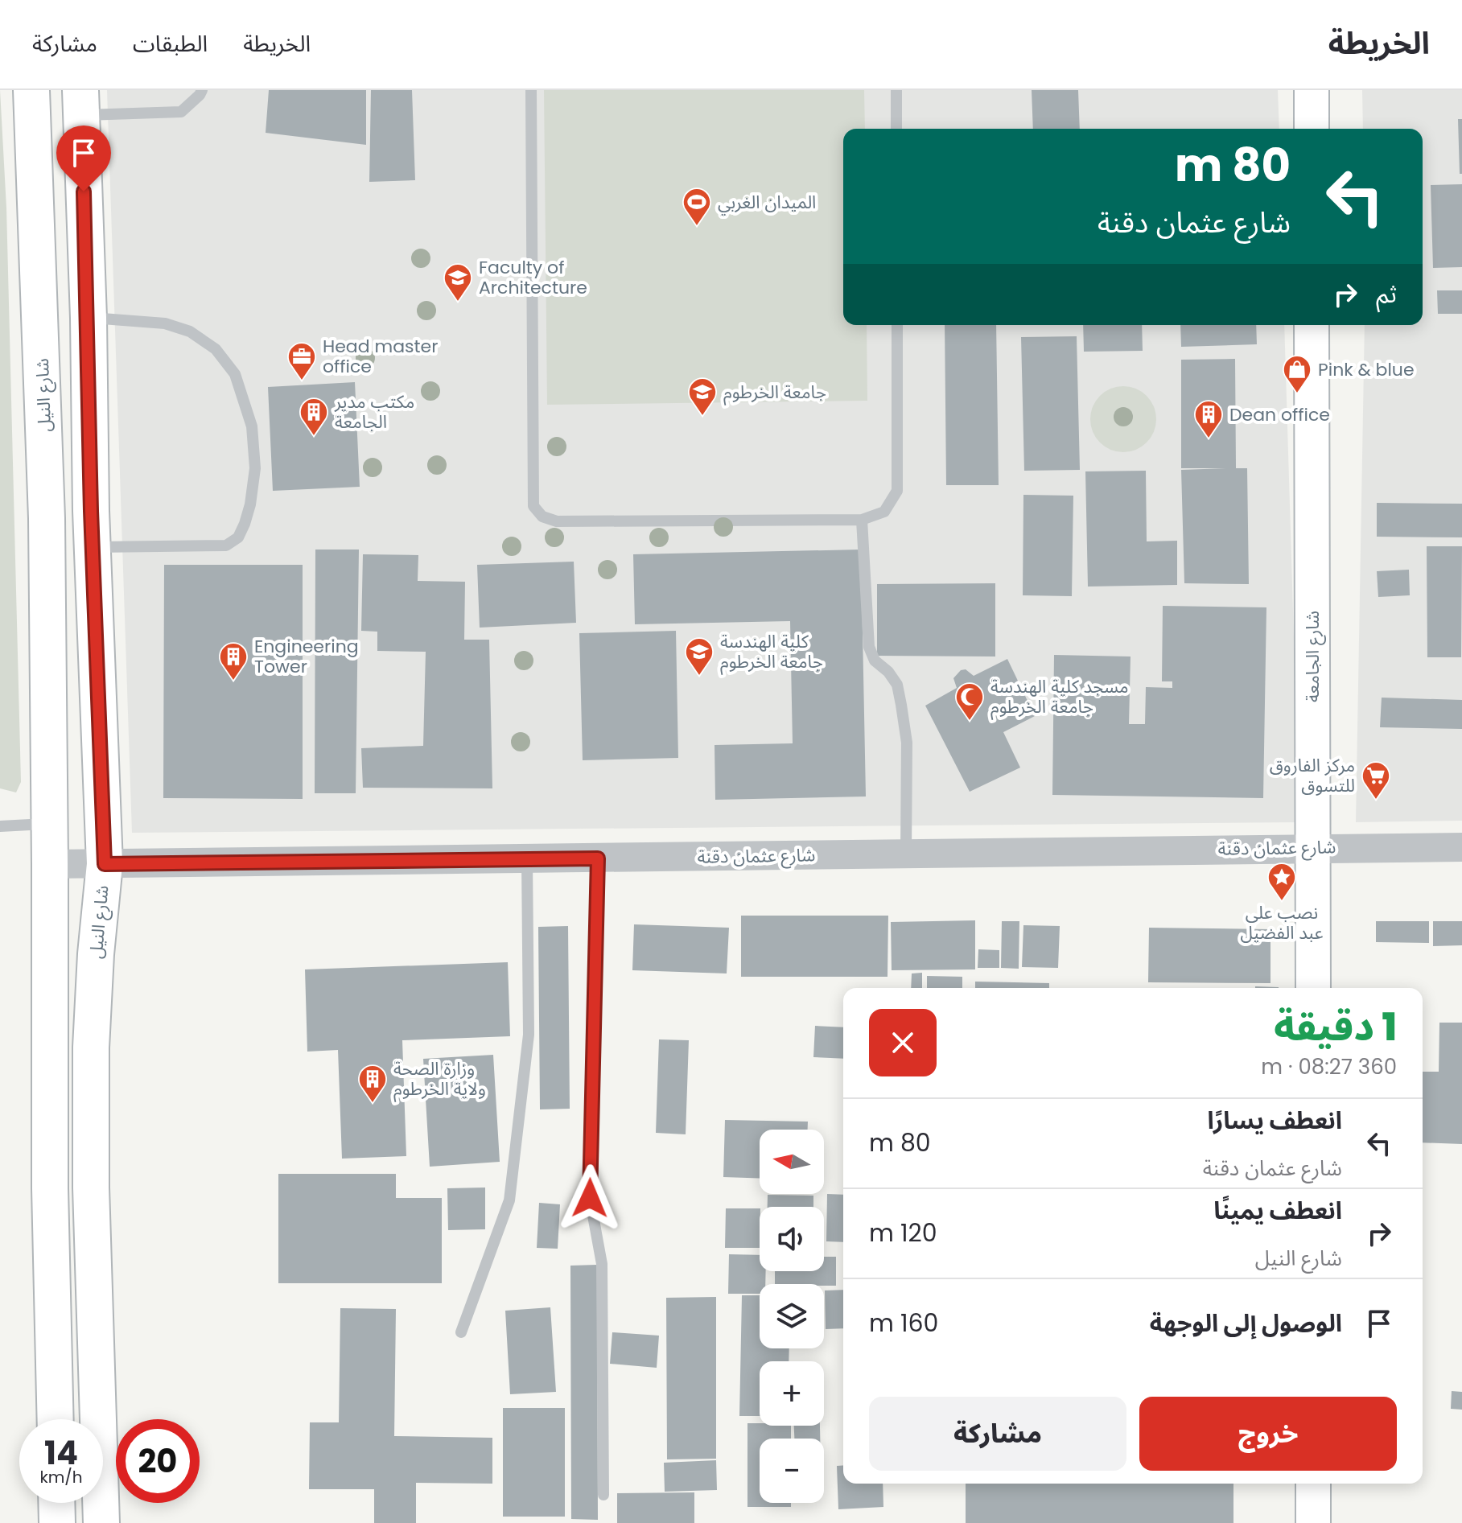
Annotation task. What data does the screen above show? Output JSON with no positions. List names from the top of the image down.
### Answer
{
  "streets": {
    "main road": ["شارع النيل", "شارع الجامعة"],
    "street": ["شارع عثمان دقنة"]
  },
  "crossings": [
    ["شارع النيل", "شارع عثمان دقنة"],
    ["شارع الجامعة", "شارع عثمان دقنة"]
  ],
  "places": {
    "sports": ["الميدان الغربي"],
    "school or university": ["Faculty of Architecture", "جامعة الخرطوم", "كلية الهندسة جامعة الخرطوم"],
    "office": ["Head master office"],
    "shop": ["Pink & blue"],
    "building": [
      "مكتب مدير الجامعة",
      "Dean office",
      "Engineering Tower",
      "وزارة الصحة ولاية الخرطوم"
    ],
    "mosque": ["مسجد كلية الهندسة جامعة الخرطوم"],
    "supermarket": ["مركز الفاروق للتسوق"],
    "place": ["نصب علي عبد الفضيل"]
  },
  "north": "left",
  "page": {
    "header": "الخريطة",
    "nav": ["الخريطة", "الطبقات", "مشاركة"],
    "turn": ["80 m", "شارع عثمان دقنة"],
    "then": "ثم",
    "heading": ["1 دقيقة", "360 m · 08:27"],
    "list": [
      {
        "name": "انعطف يسارًا",
        "note": "شارع عثمان دقنة",
        "value": "80 m"
      },
      {
        "name": "انعطف يمينًا",
        "note": "شارع النيل",
        "value": "120 m"
      },
      {
        "name": "الوصول إلى الوجهة",
        "value": "160 m"
      }
    ],
    "map_buttons": ["+", "−"],
    "buttons": ["خروج", "مشاركة"],
    "speed": "14 km/h",
    "limit": "20"
  }
}
